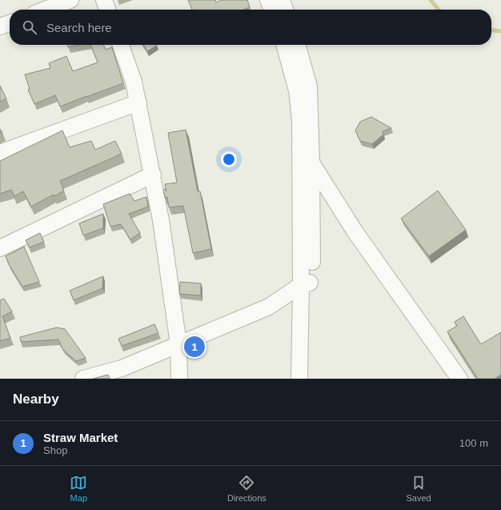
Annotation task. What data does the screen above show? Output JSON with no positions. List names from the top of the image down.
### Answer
{
  "page": {
    "search": "Search here",
    "pins": "1",
    "heading": "Nearby",
    "list": [
      {
        "mark": "1",
        "name": "Straw Market",
        "note": "Shop",
        "value": "100 m"
      }
    ],
    "nav": ["Map", "Directions", "Saved"]
  }
}
